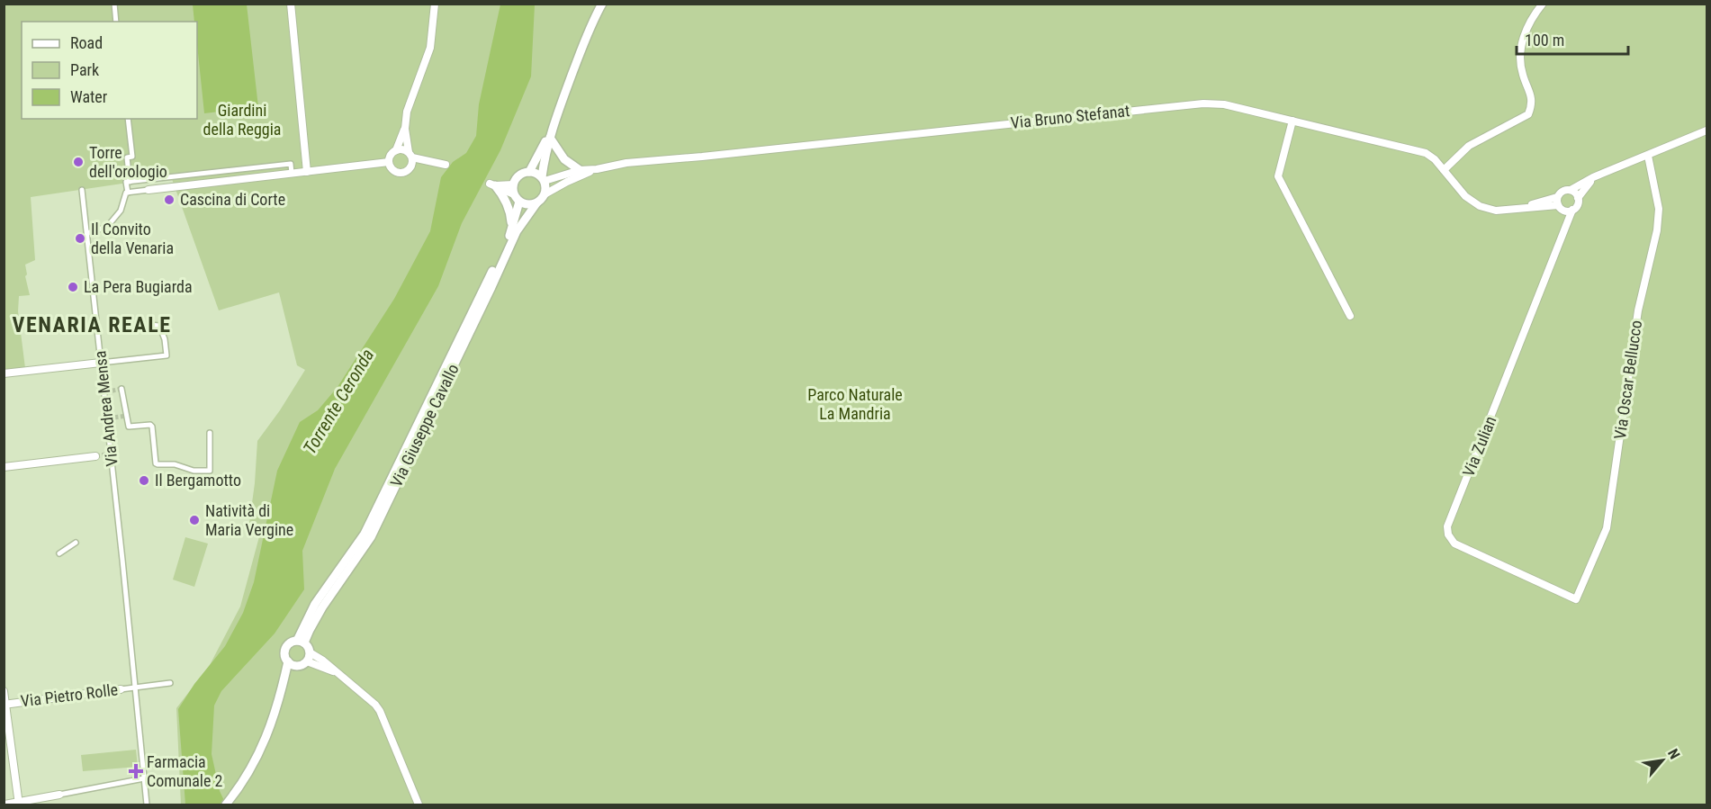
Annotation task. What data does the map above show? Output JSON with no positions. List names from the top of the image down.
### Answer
{
  "streets": {
    "street": [
      "Via Bruno Stefanat",
      "Via Oscar Bellucco",
      "Via Andrea Mensa",
      "Via Giuseppe Cavallo",
      "Via Zulian",
      "Via Pietro Rolle"
    ]
  },
  "crossings": [
    ["Via Bruno Stefanat", "Via Giuseppe Cavallo"],
    ["Via Bruno Stefanat", "Via Zulian"],
    ["Via Oscar Bellucco", "Via Zulian"],
    ["Via Andrea Mensa", "Via Pietro Rolle"]
  ],
  "districts": ["VENARIA REALE"],
  "water": ["Torrente Ceronda"],
  "parks": ["Giardini della Reggia", "Parco Naturale La Mandria"],
  "places": {
    "other": [
      "Torre dell'orologio",
      "Cascina di Corte",
      "Il Convito della Venaria",
      "La Pera Bugiarda",
      "Il Bergamotto",
      "Natività di Maria Vergine"
    ],
    "health": ["Farmacia Comunale 2"]
  },
  "legend": ["Road", "Park", "Water"],
  "scale_bar": "100 m",
  "north": "top right"
}
